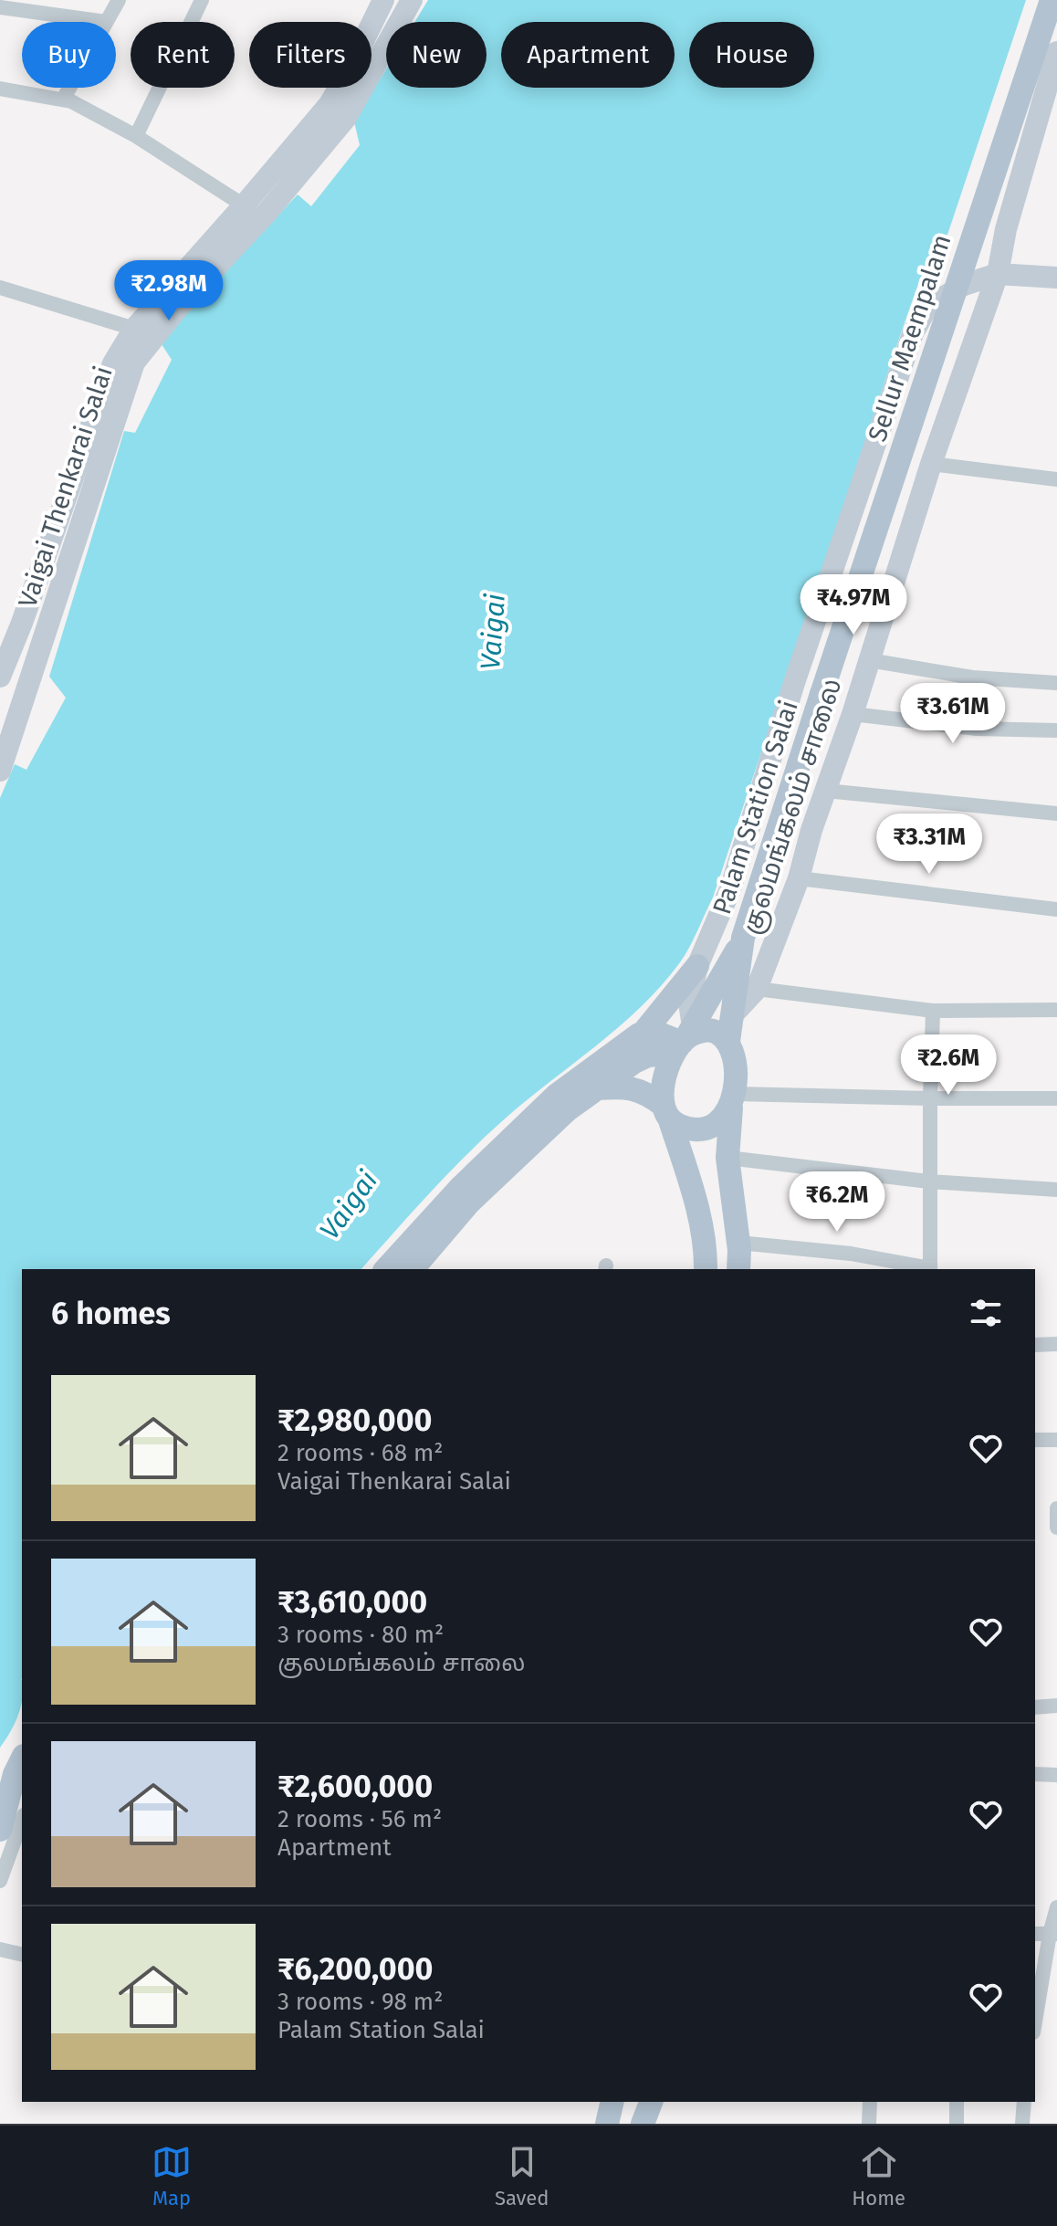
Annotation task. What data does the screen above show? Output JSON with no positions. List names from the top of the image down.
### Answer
{
  "streets": {
    "main road": ["Sellur Maempalam", "Palam Station Salai"],
    "street": ["Vaigai Thenkarai Salai", "குலமங்கலம் சாலை"]
  },
  "crossings": [
    ["Sellur Maempalam", "Palam Station Salai"],
    ["குலமங்கலம் சாலை", "Palam Station Salai"]
  ],
  "water": ["Vaigai"],
  "page": {
    "chip": [
      "Buy",
      "Rent",
      "Filters",
      "New",
      "Apartment",
      "House"
    ],
    "price": [
      "₹2.98M",
      "₹4.97M",
      "₹3.61M",
      "₹3.31M",
      "₹2.6M",
      "₹6.2M"
    ],
    "heading": "6 homes",
    "list": [
      {
        "name": "₹2,980,000",
        "note": "2 rooms · 68 m² · Vaigai Thenkarai Salai"
      },
      {
        "name": "₹3,610,000",
        "note": "3 rooms · 80 m² · குலமங்கலம் சாலை"
      },
      {
        "name": "₹2,600,000",
        "note": "2 rooms · 56 m² · Apartment"
      },
      {
        "name": "₹6,200,000",
        "note": "3 rooms · 98 m² · Palam Station Salai"
      }
    ],
    "tabs": ["Map", "Saved", "Home"]
  }
}
